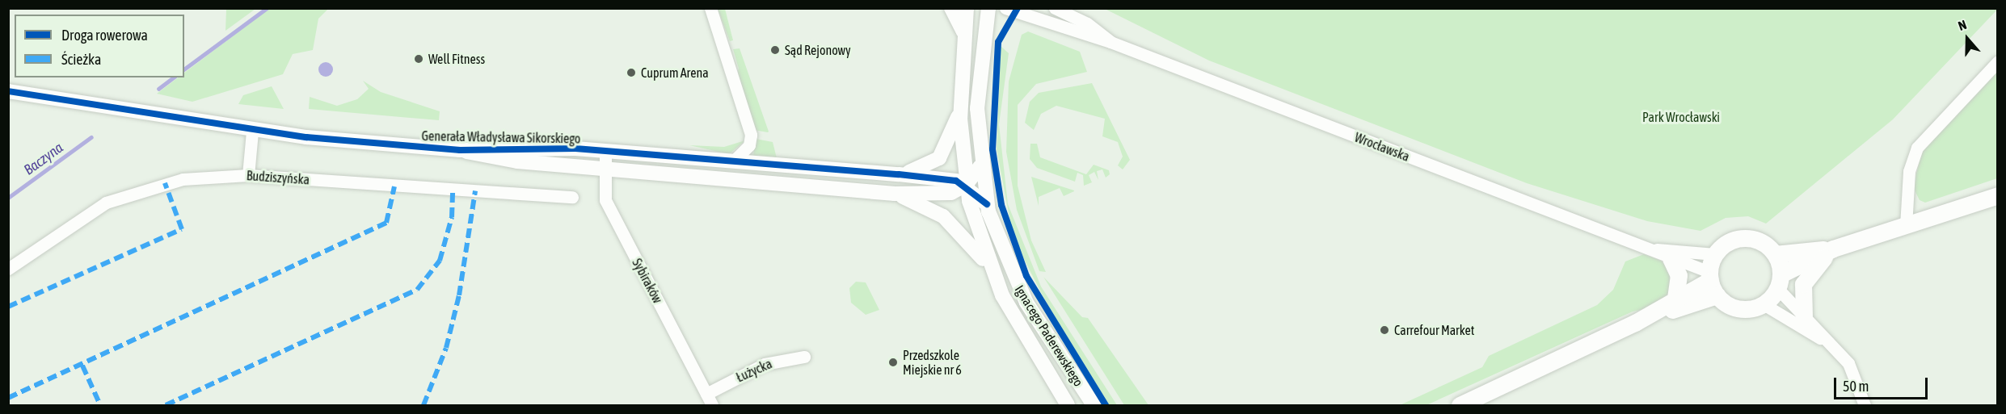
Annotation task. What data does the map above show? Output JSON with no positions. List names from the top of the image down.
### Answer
{
  "streets": {
    "street": [
      "Generała Władysława Sikorskiego",
      "Wrocławska",
      "Budziszyńska",
      "Sybiraków",
      "Ignacego Paderewskiego",
      "Łużycka"
    ]
  },
  "crossings": [
    ["Generała Władysława Sikorskiego", "Sybiraków"],
    ["Generała Władysława Sikorskiego", "Ignacego Paderewskiego"],
    ["Sybiraków", "Łużycka"]
  ],
  "water": ["Baczyna"],
  "parks": ["Park Wrocławski"],
  "places": [
    "Sąd Rejonowy",
    "Well Fitness",
    "Cuprum Arena",
    "Carrefour Market",
    "Przedszkole Miejskie nr 6"
  ],
  "legend": ["Droga rowerowa", "Ścieżka"],
  "scale_bar": "50 m",
  "north": "top"
}
